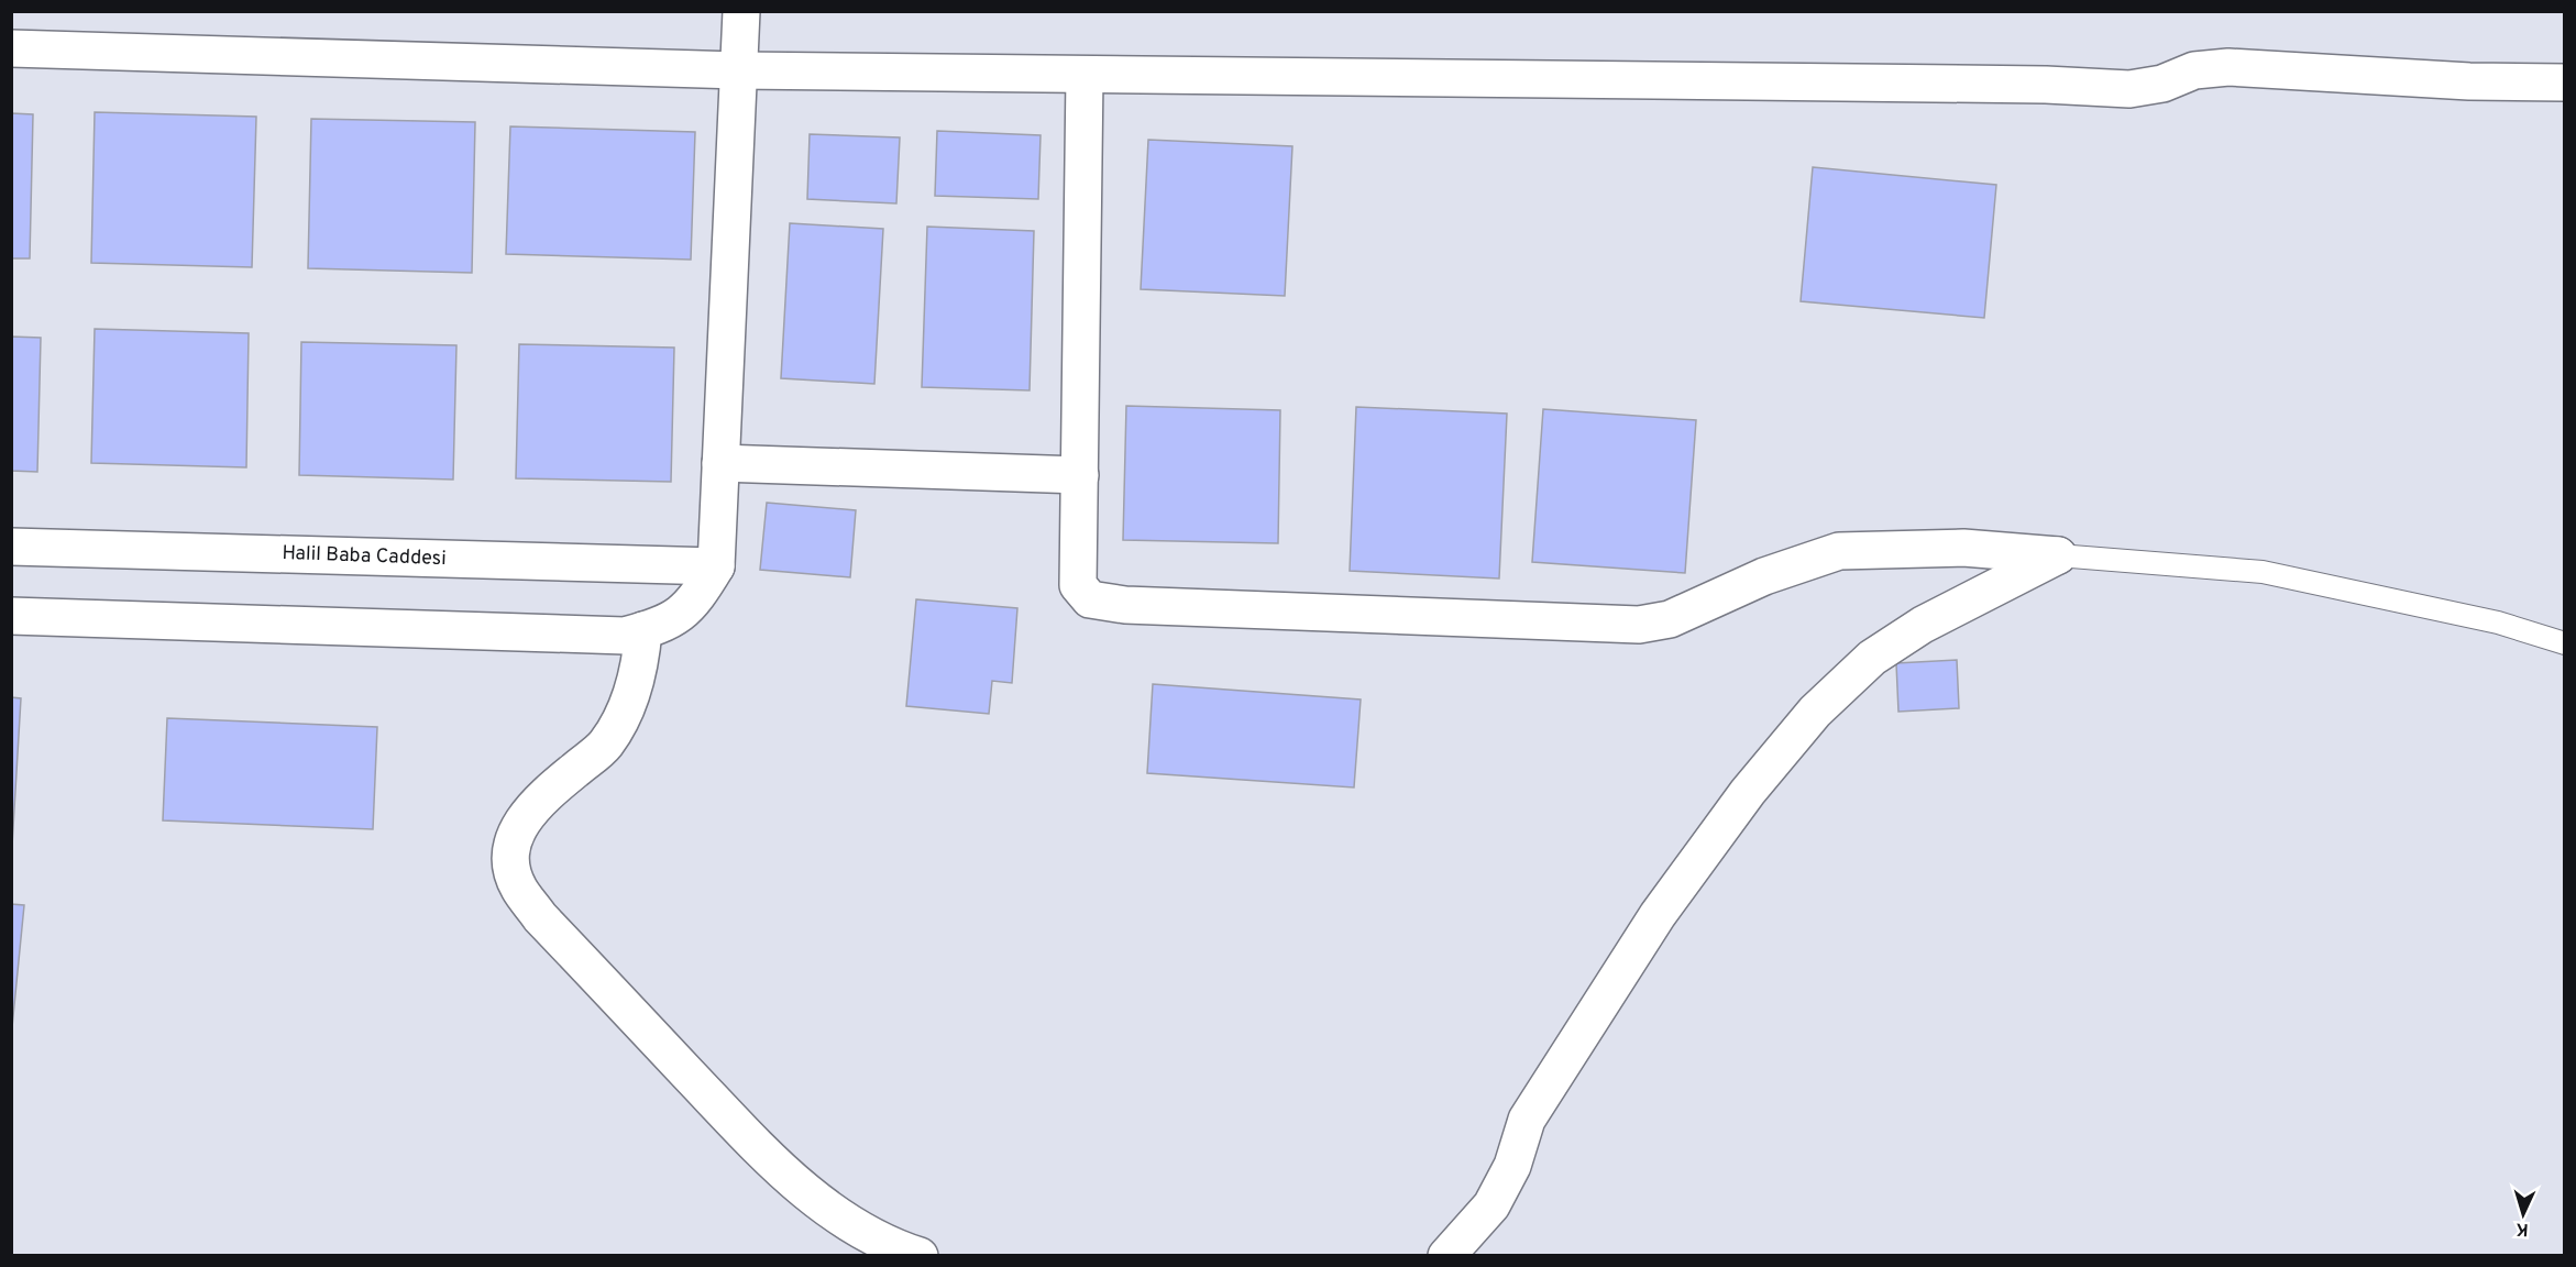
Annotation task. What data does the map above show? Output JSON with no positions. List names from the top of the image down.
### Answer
{
  "streets": {
    "street": ["Halil Baba Caddesi"]
  },
  "north": "bottom"
}
